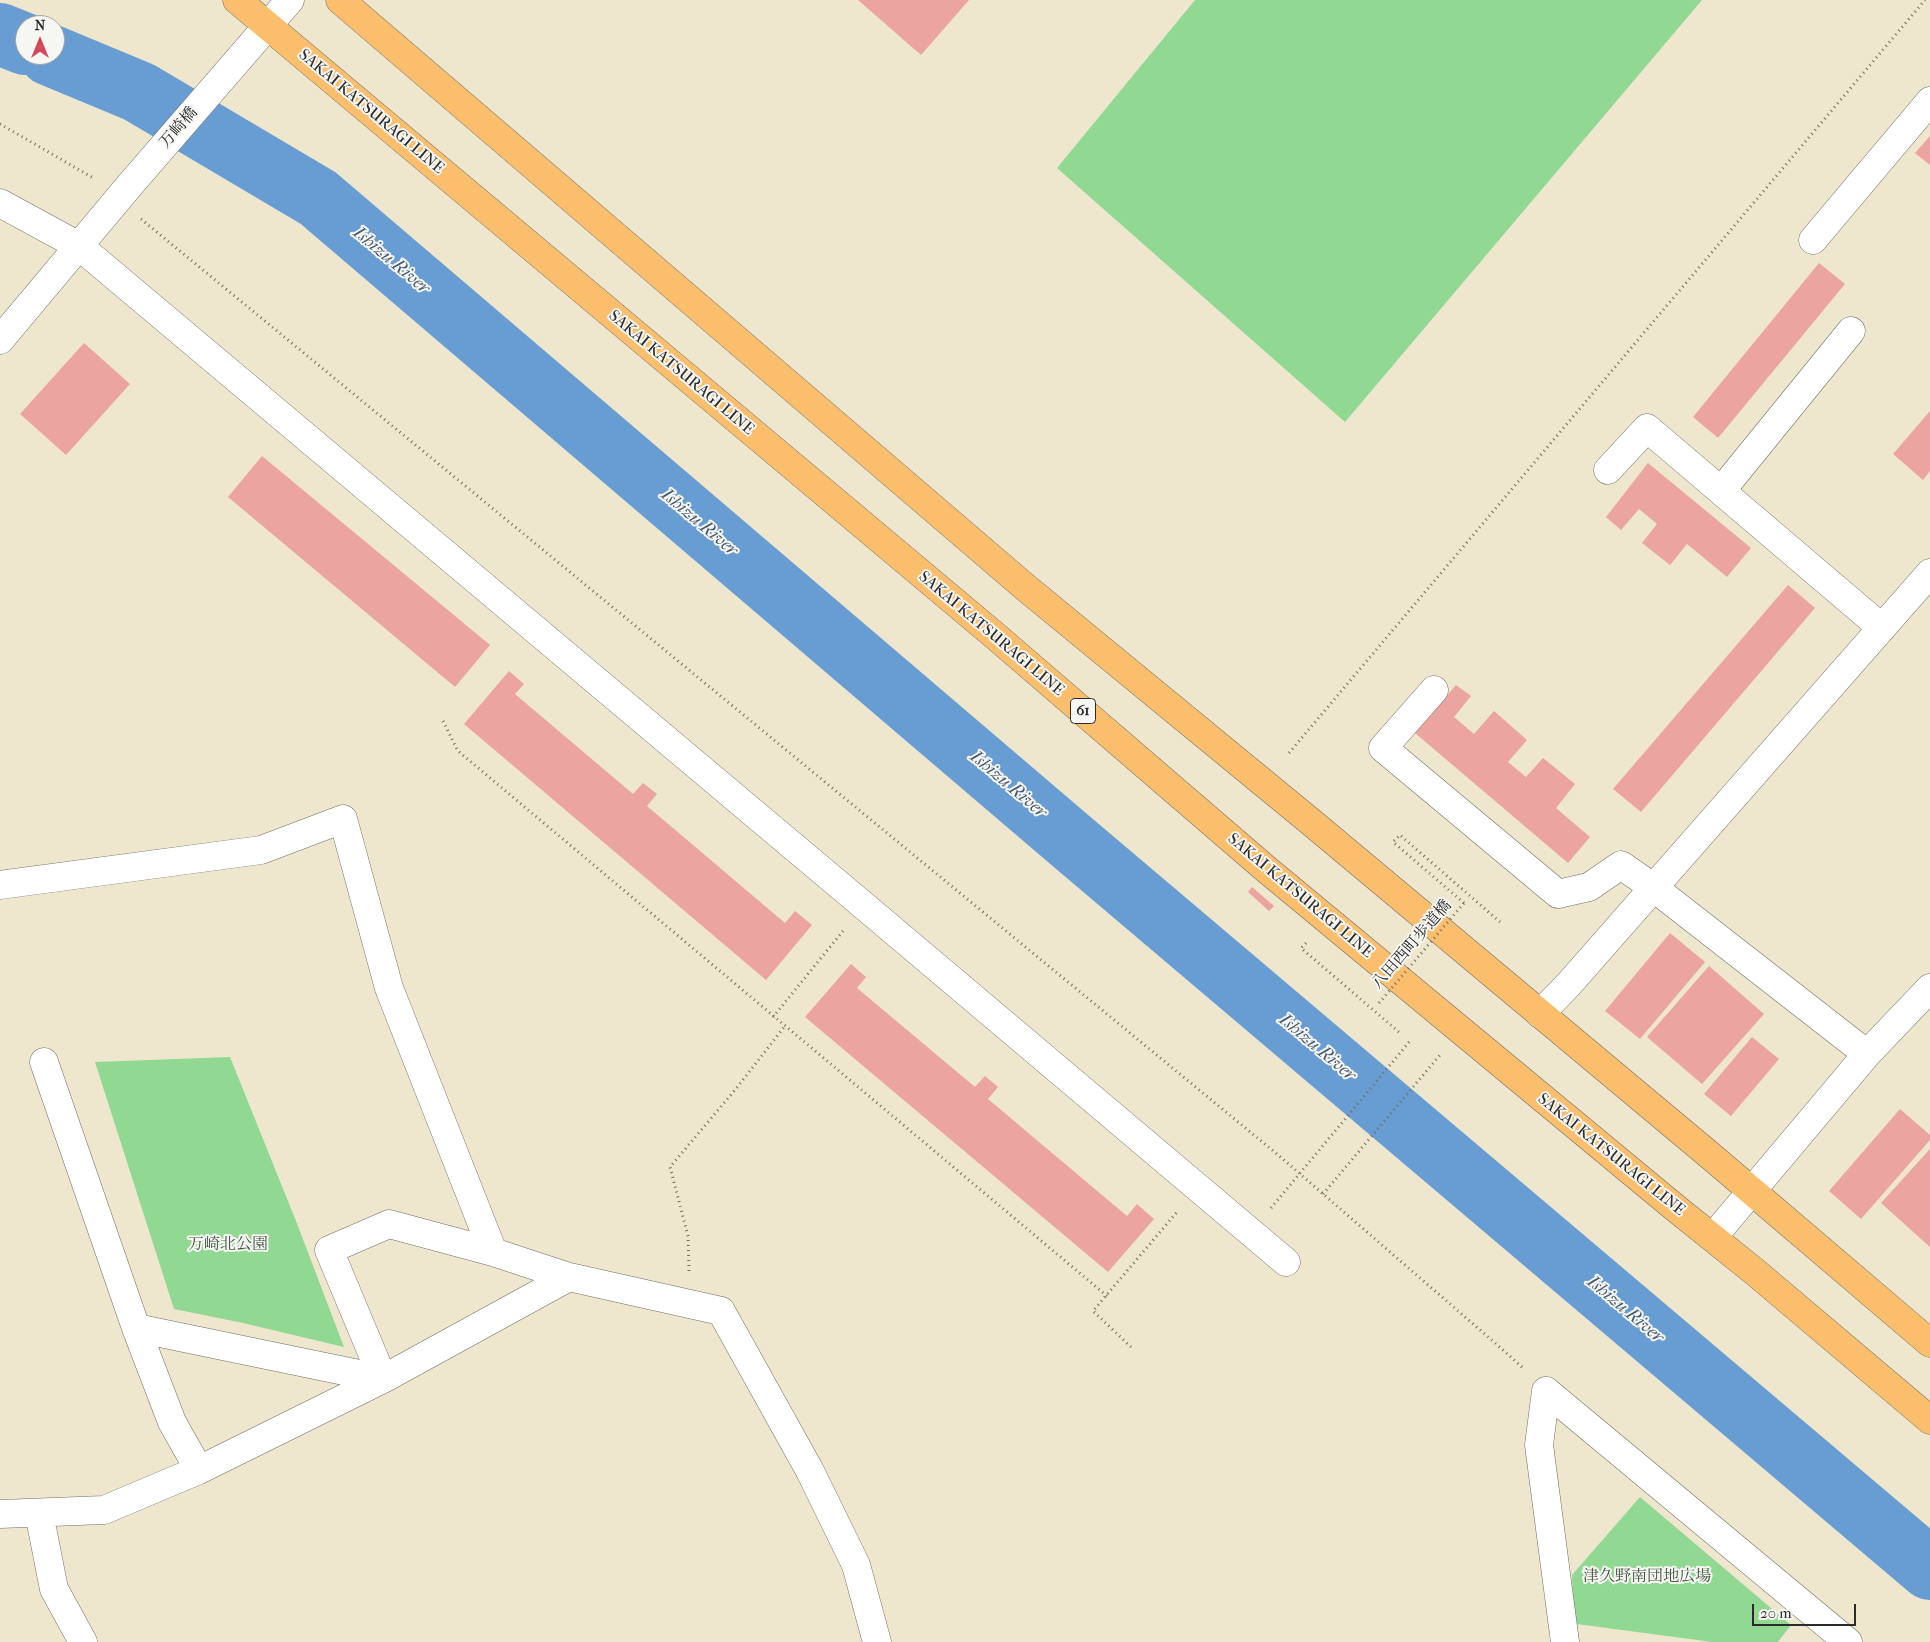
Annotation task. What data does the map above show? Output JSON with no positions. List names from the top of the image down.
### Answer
{
  "streets": {
    "main road": ["SAKAI KATSURAGI LINE", "61"],
    "street": ["万崎橋"],
    "path": ["八田西町歩道橋"]
  },
  "crossings": [
    ["SAKAI KATSURAGI LINE", "万崎橋"]
  ],
  "water": ["Ishizu River"],
  "parks": ["万崎北公園", "津久野南団地広場"],
  "scale_bar": "20 m",
  "north": "top"
}
